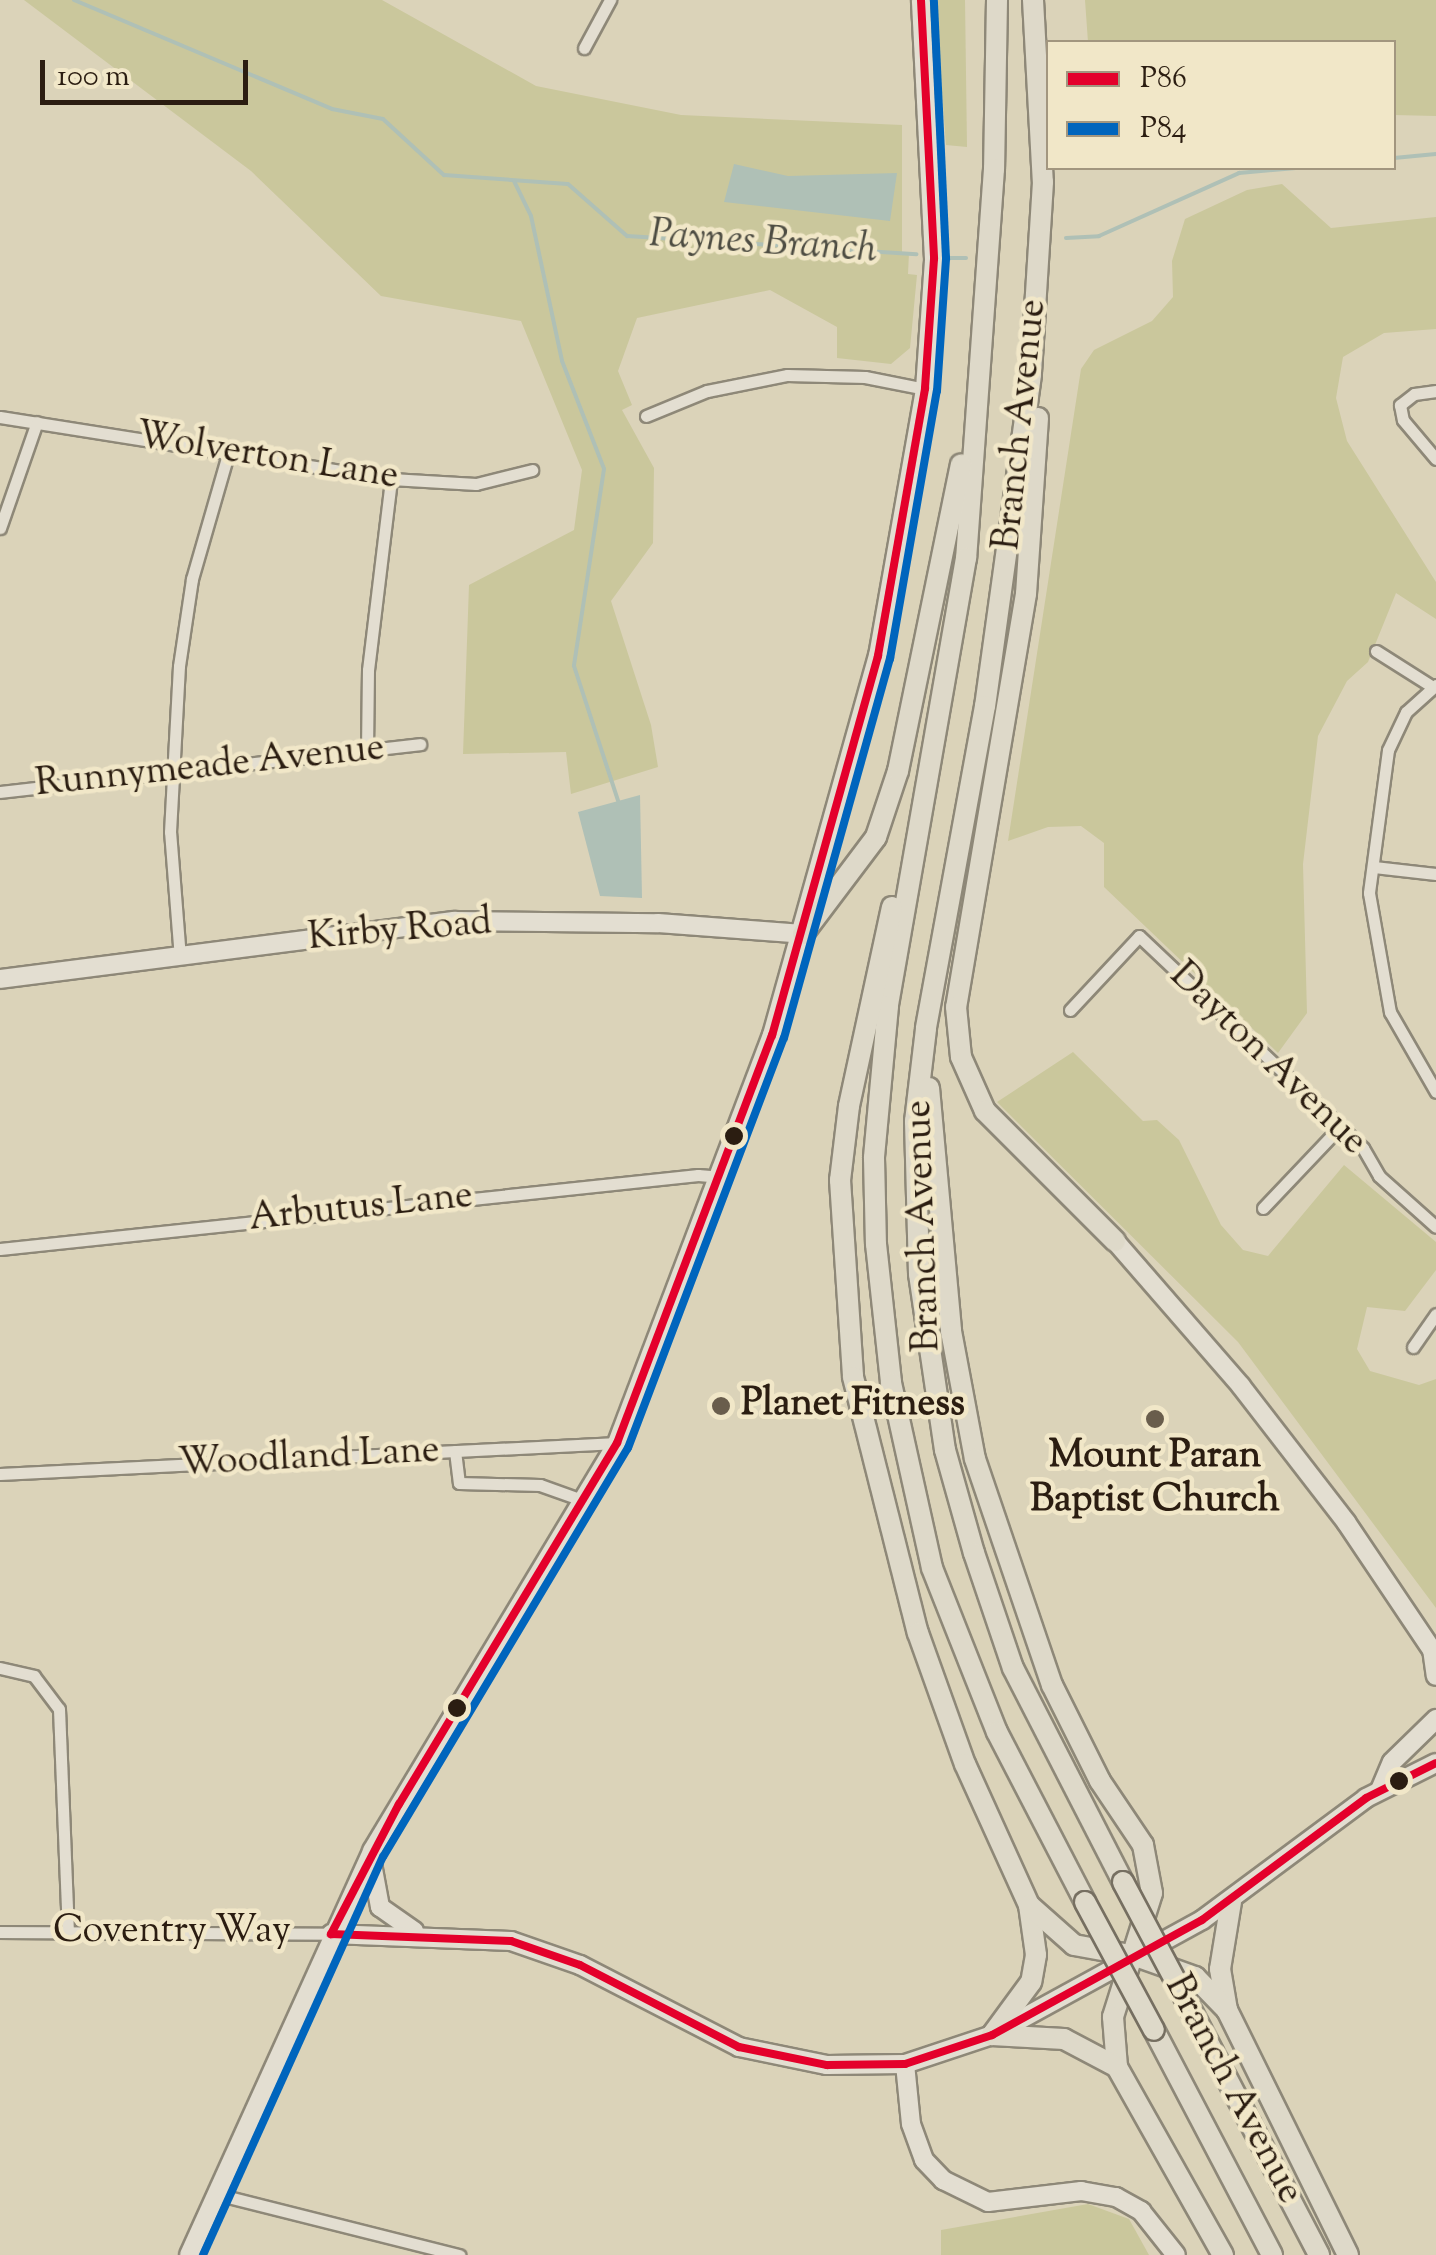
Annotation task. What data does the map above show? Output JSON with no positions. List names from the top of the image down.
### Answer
{
  "streets": {
    "highway": ["Branch Avenue"],
    "main road": ["Kirby Road", "Coventry Way"],
    "street": [
      "Wolverton Lane",
      "Runnymeade Avenue",
      "Dayton Avenue",
      "Arbutus Lane",
      "Woodland Lane"
    ]
  },
  "water": ["Paynes Branch"],
  "places": ["Planet Fitness", "Mount Paran Baptist Church"],
  "lines": ["transit line P86", "transit line P84"],
  "legend": ["P86", "P84"],
  "scale_bar": "100 m"
}
